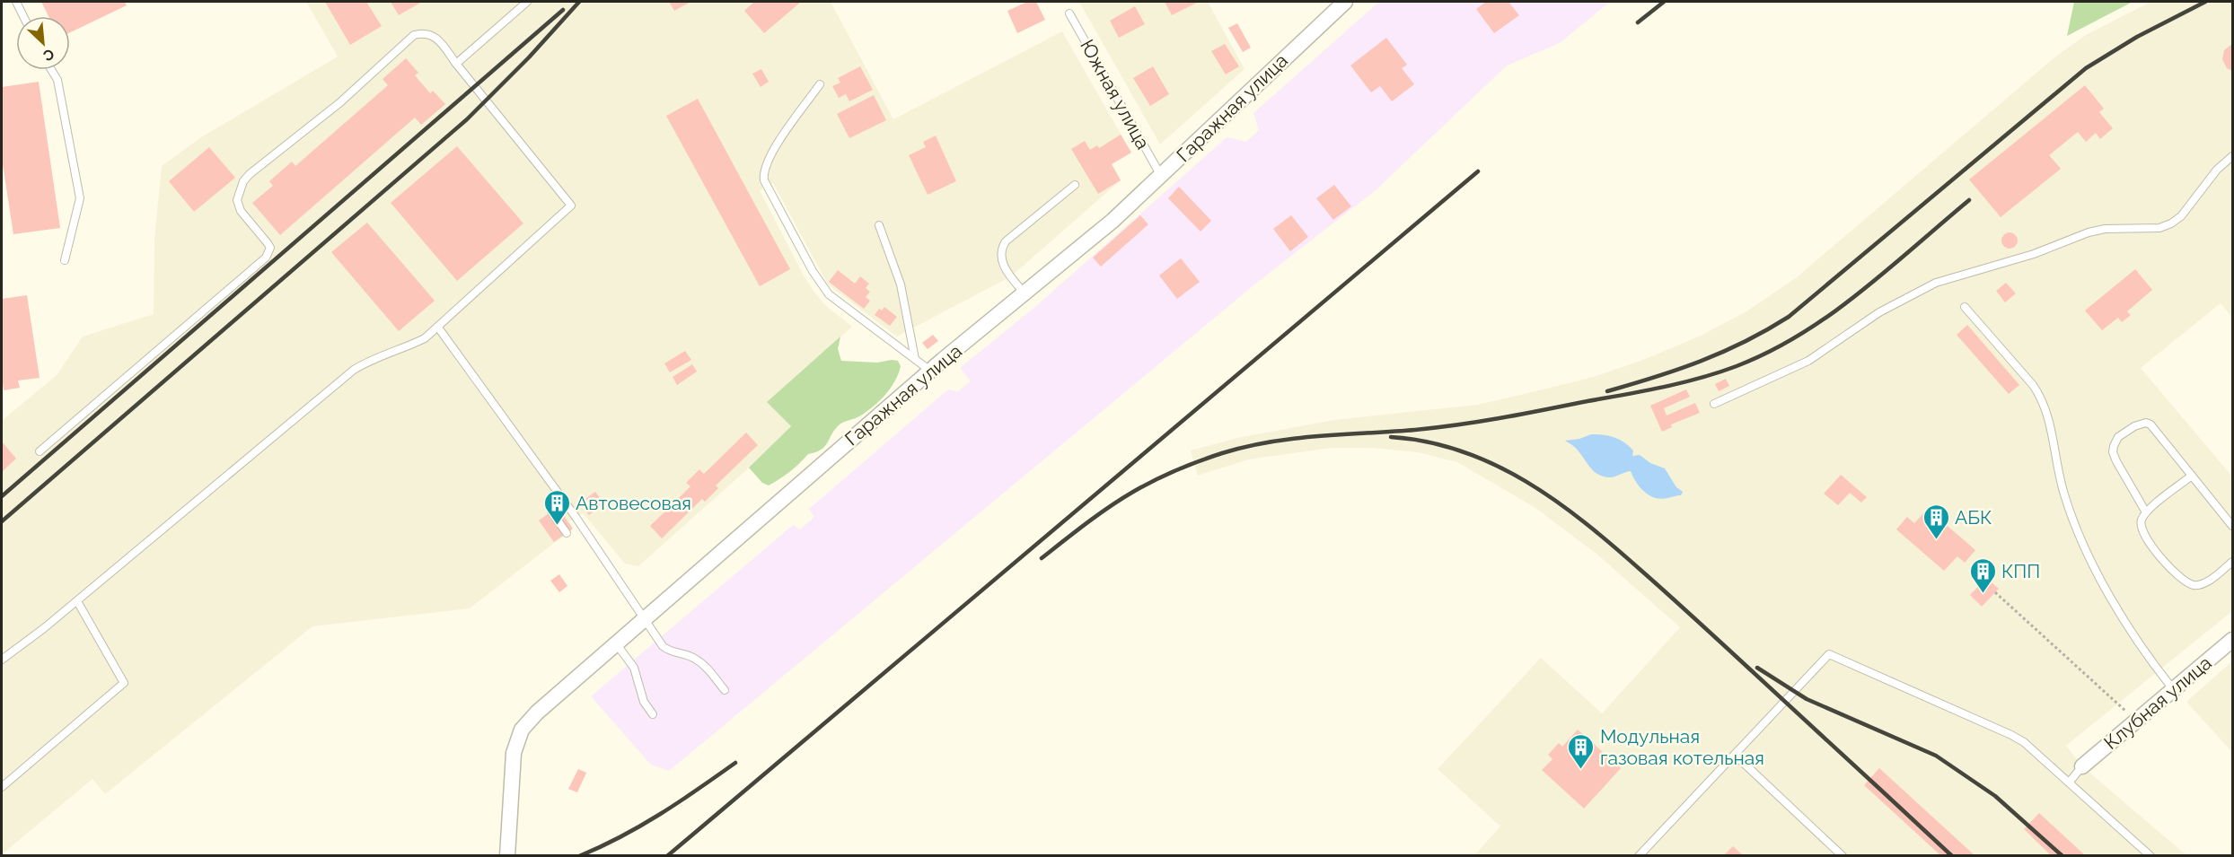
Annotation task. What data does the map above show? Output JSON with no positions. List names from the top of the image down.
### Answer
{
  "streets": {
    "street": ["Гаражная улица", "Клубная улица"],
    "lane": ["Южная улица"]
  },
  "crossings": [
    ["Южная улица", "Гаражная улица"]
  ],
  "places": {
    "building": [
      "Автовесовая",
      "АБК",
      "КПП",
      "Модульная газовая котельная"
    ]
  },
  "north": "bottom right"
}
